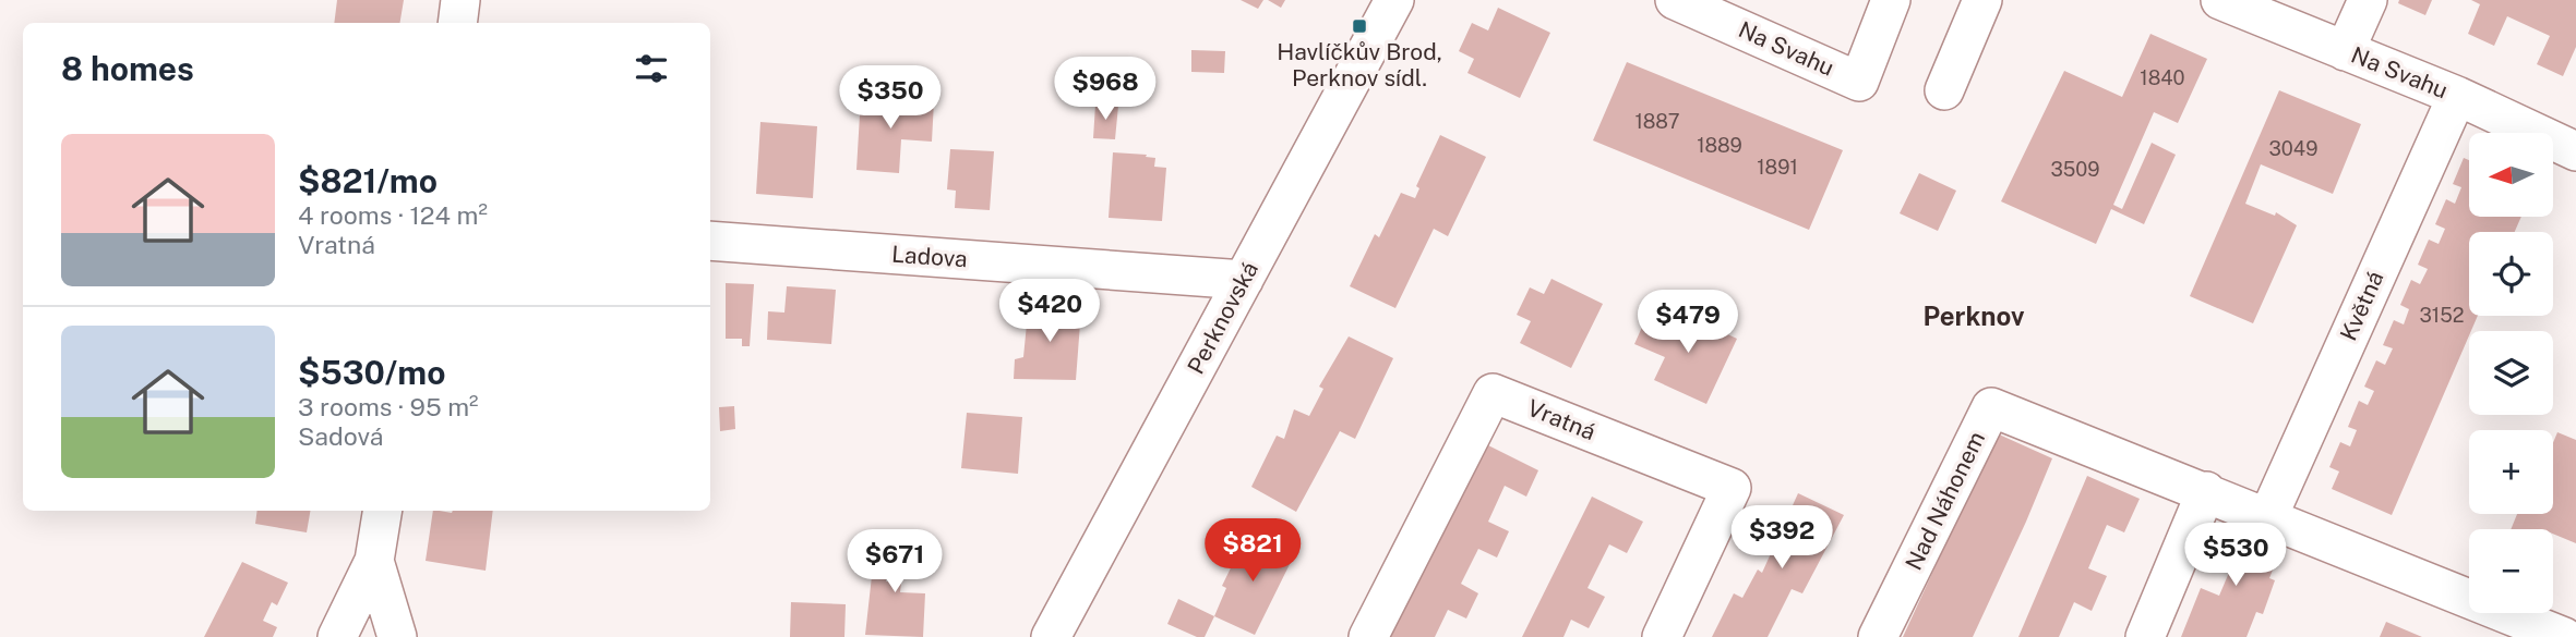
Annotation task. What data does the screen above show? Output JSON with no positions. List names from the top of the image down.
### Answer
{
  "streets": {
    "street": [
      "Na Svahu",
      "Ladova",
      "Květná",
      "Perknovská",
      "Vratná",
      "Nad Náhonem"
    ]
  },
  "crossings": [
    ["Na Svahu", "Květná"],
    ["Ladova", "Perknovská"]
  ],
  "districts": ["Perknov"],
  "places": {
    "transit": ["Havlíčkův Brod, Perknov sídl."]
  },
  "house_numbers": [
    "1840",
    "1887",
    "1889",
    "3049",
    "1891",
    "3509",
    "3152"
  ],
  "north": "left",
  "page": {
    "heading": "8 homes",
    "price": [
      "$968",
      "$350",
      "$420",
      "$479",
      "$392",
      "$821",
      "$530",
      "$671"
    ],
    "list": [
      {
        "name": "$821/mo",
        "note": "4 rooms · 124 m² · Vratná"
      },
      {
        "name": "$530/mo",
        "note": "3 rooms · 95 m² · Sadová"
      }
    ],
    "map_buttons": ["+", "−"]
  }
}
